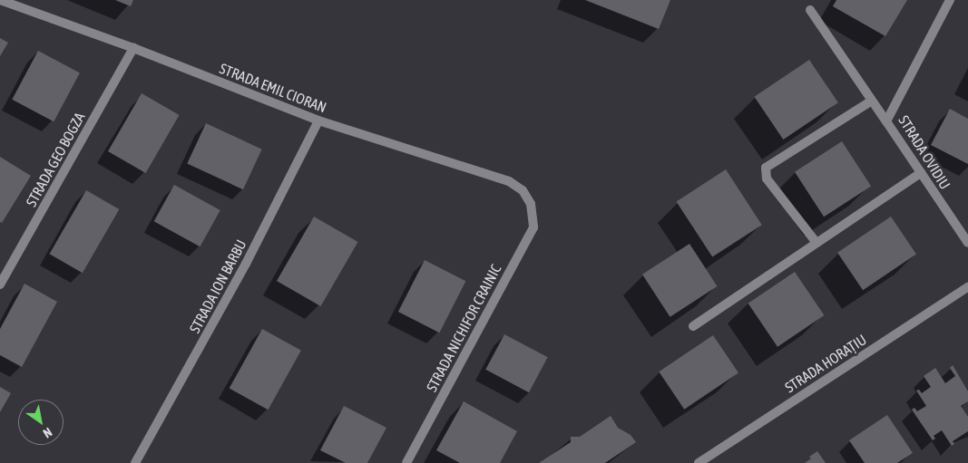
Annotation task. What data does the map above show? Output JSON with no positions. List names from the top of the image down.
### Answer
{
  "streets": {
    "street": [
      "STRADA EMIL CIORAN",
      "STRADA OVIDIU",
      "STRADA GEO BOGZA",
      "STRADA ION BARBU",
      "STRADA NICHIFOR CRAINIC",
      "STRADA HORAȚIU"
    ]
  },
  "crossings": [
    ["STRADA EMIL CIORAN", "STRADA GEO BOGZA"],
    ["STRADA EMIL CIORAN", "STRADA ION BARBU"],
    ["STRADA EMIL CIORAN", "STRADA NICHIFOR CRAINIC"]
  ],
  "north": "bottom right"
}
